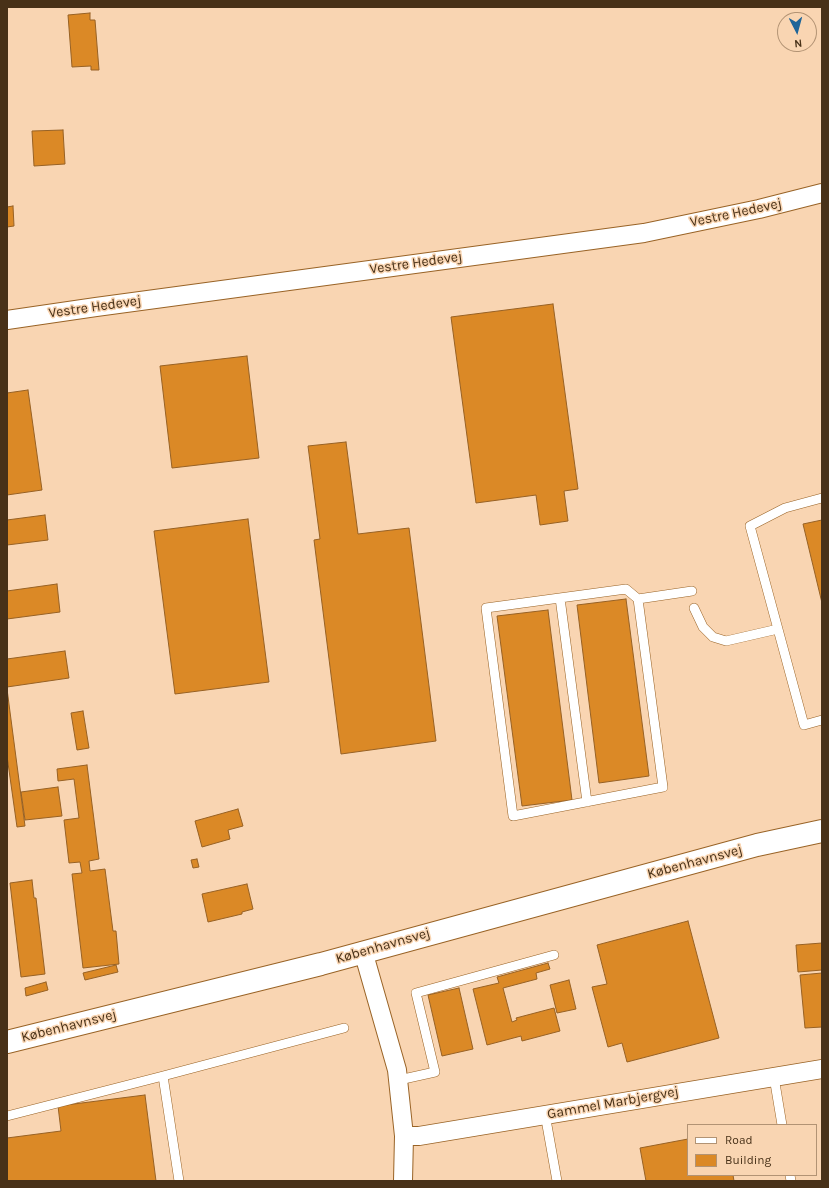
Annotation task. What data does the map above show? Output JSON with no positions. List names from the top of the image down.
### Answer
{
  "streets": {
    "main road": ["Københavnsvej"],
    "street": ["Vestre Hedevej", "Gammel Marbjergvej"]
  },
  "legend": ["Road", "Building"],
  "north": "bottom"
}
